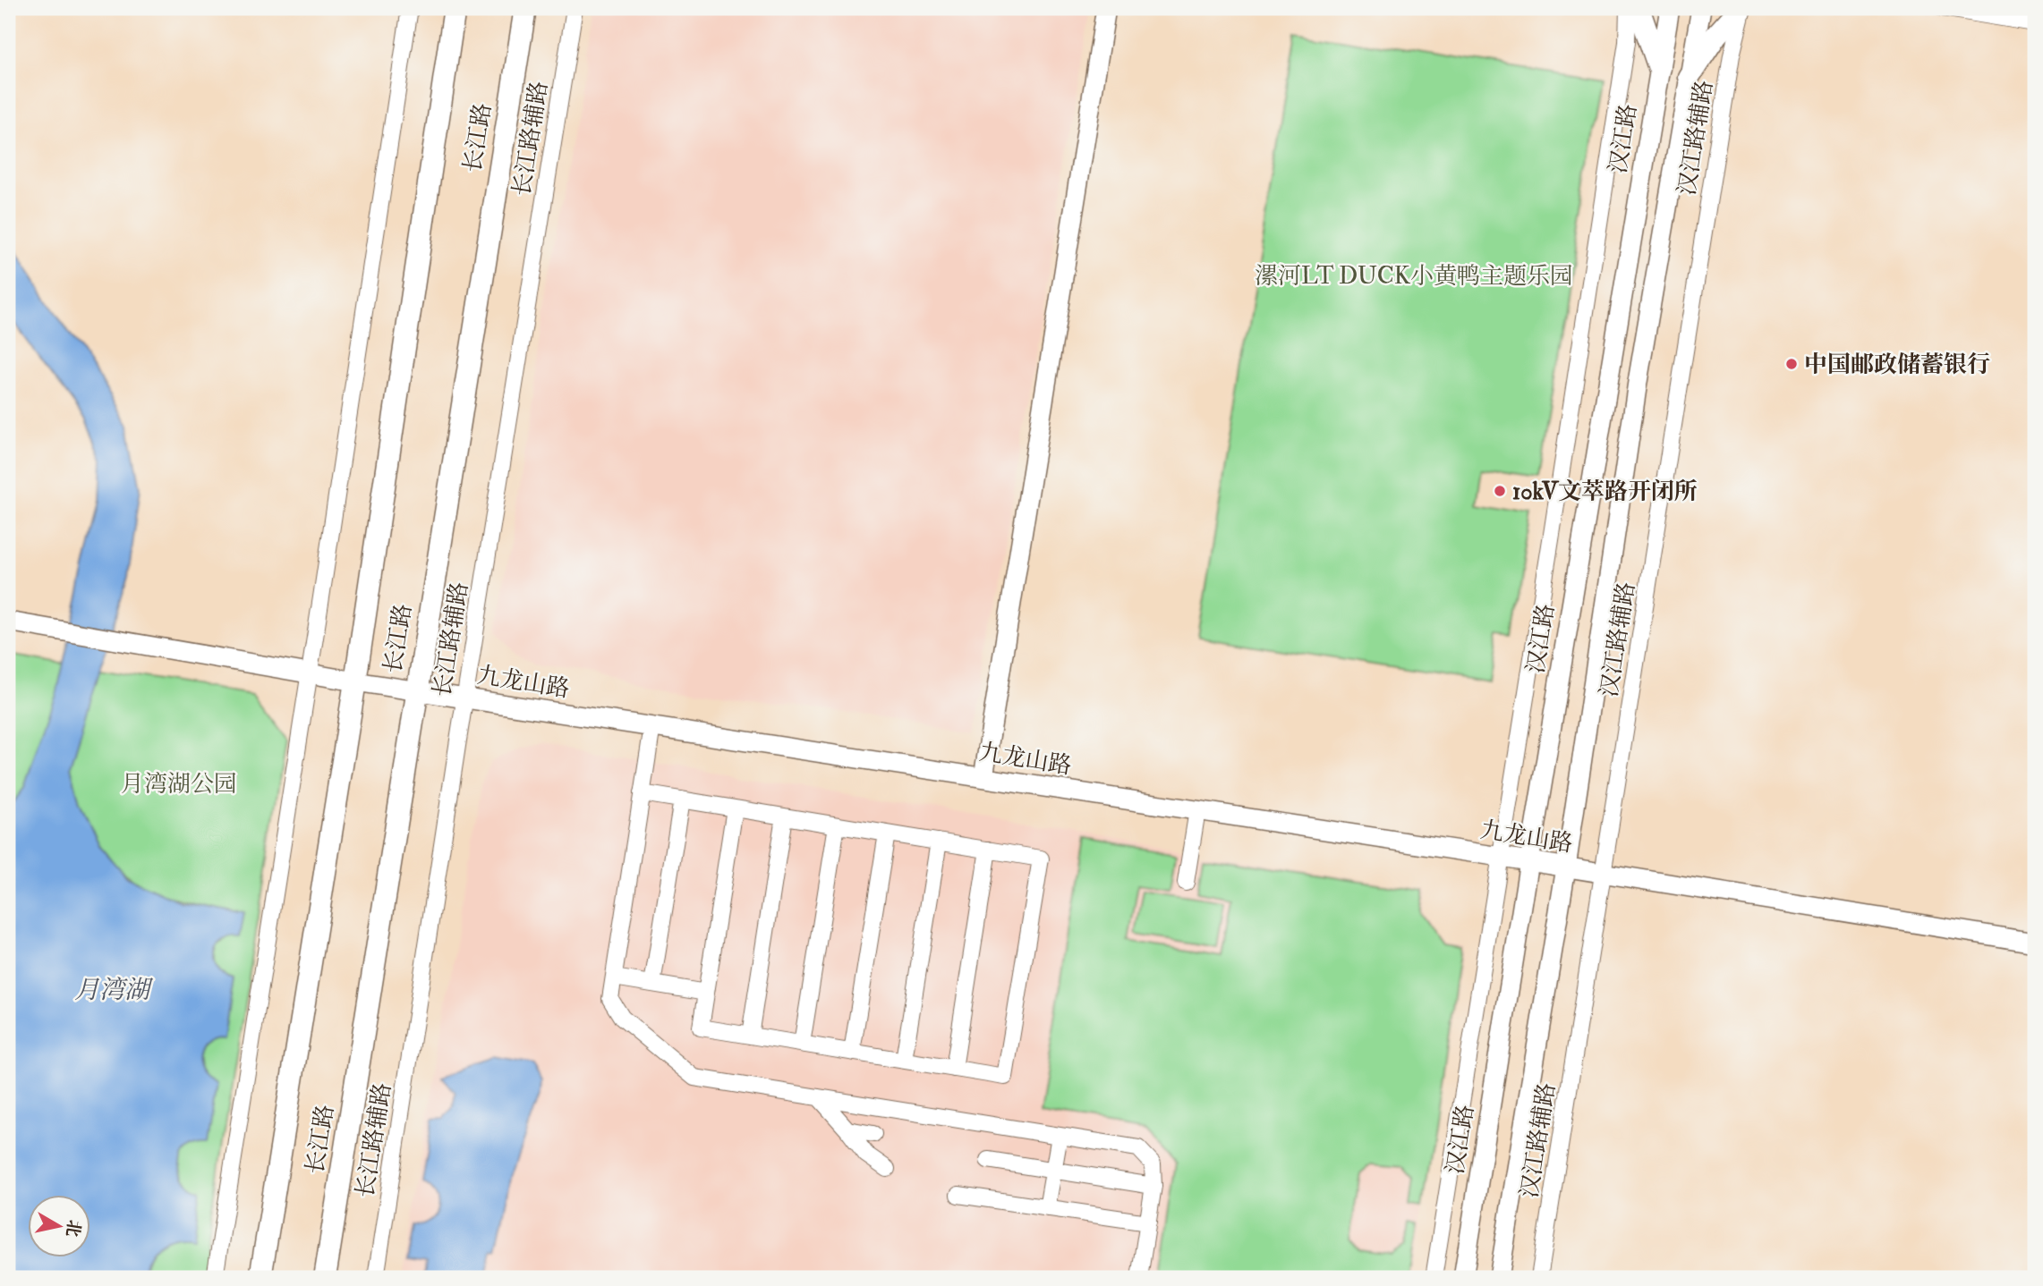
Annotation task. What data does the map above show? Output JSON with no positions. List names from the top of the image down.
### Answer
{
  "streets": {
    "main road": ["长江路"],
    "street": [
      "汉江路辅路",
      "长江路辅路",
      "汉江路",
      "九龙山路"
    ]
  },
  "crossings": [
    ["长江路", "九龙山路"],
    ["汉江路辅路", "九龙山路"],
    ["长江路辅路", "九龙山路"],
    ["汉江路", "九龙山路"]
  ],
  "water": ["月湾湖"],
  "parks": ["漯河LT DUCK小黄鸭主题乐园", "月湾湖公园"],
  "places": ["中国邮政储蓄银行", "10kV文萃路开闭所"],
  "north": "right"
}
